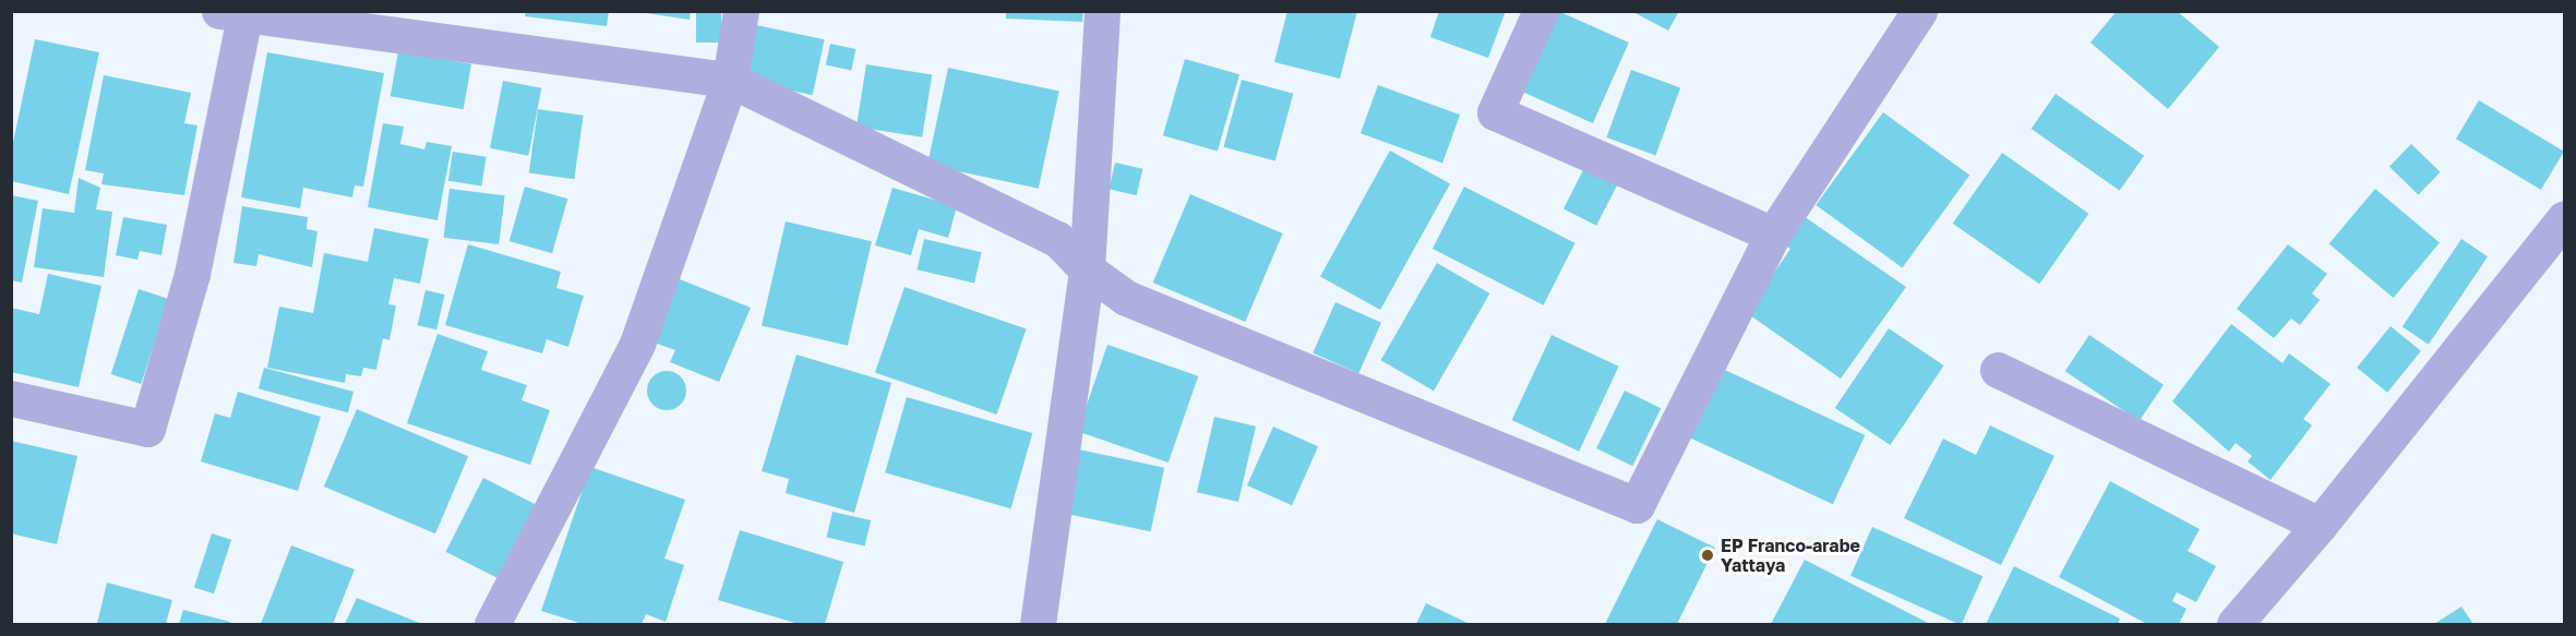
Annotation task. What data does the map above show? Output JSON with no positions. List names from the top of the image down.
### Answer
{
  "places": ["EP Franco-arabe Yattaya"]
}
